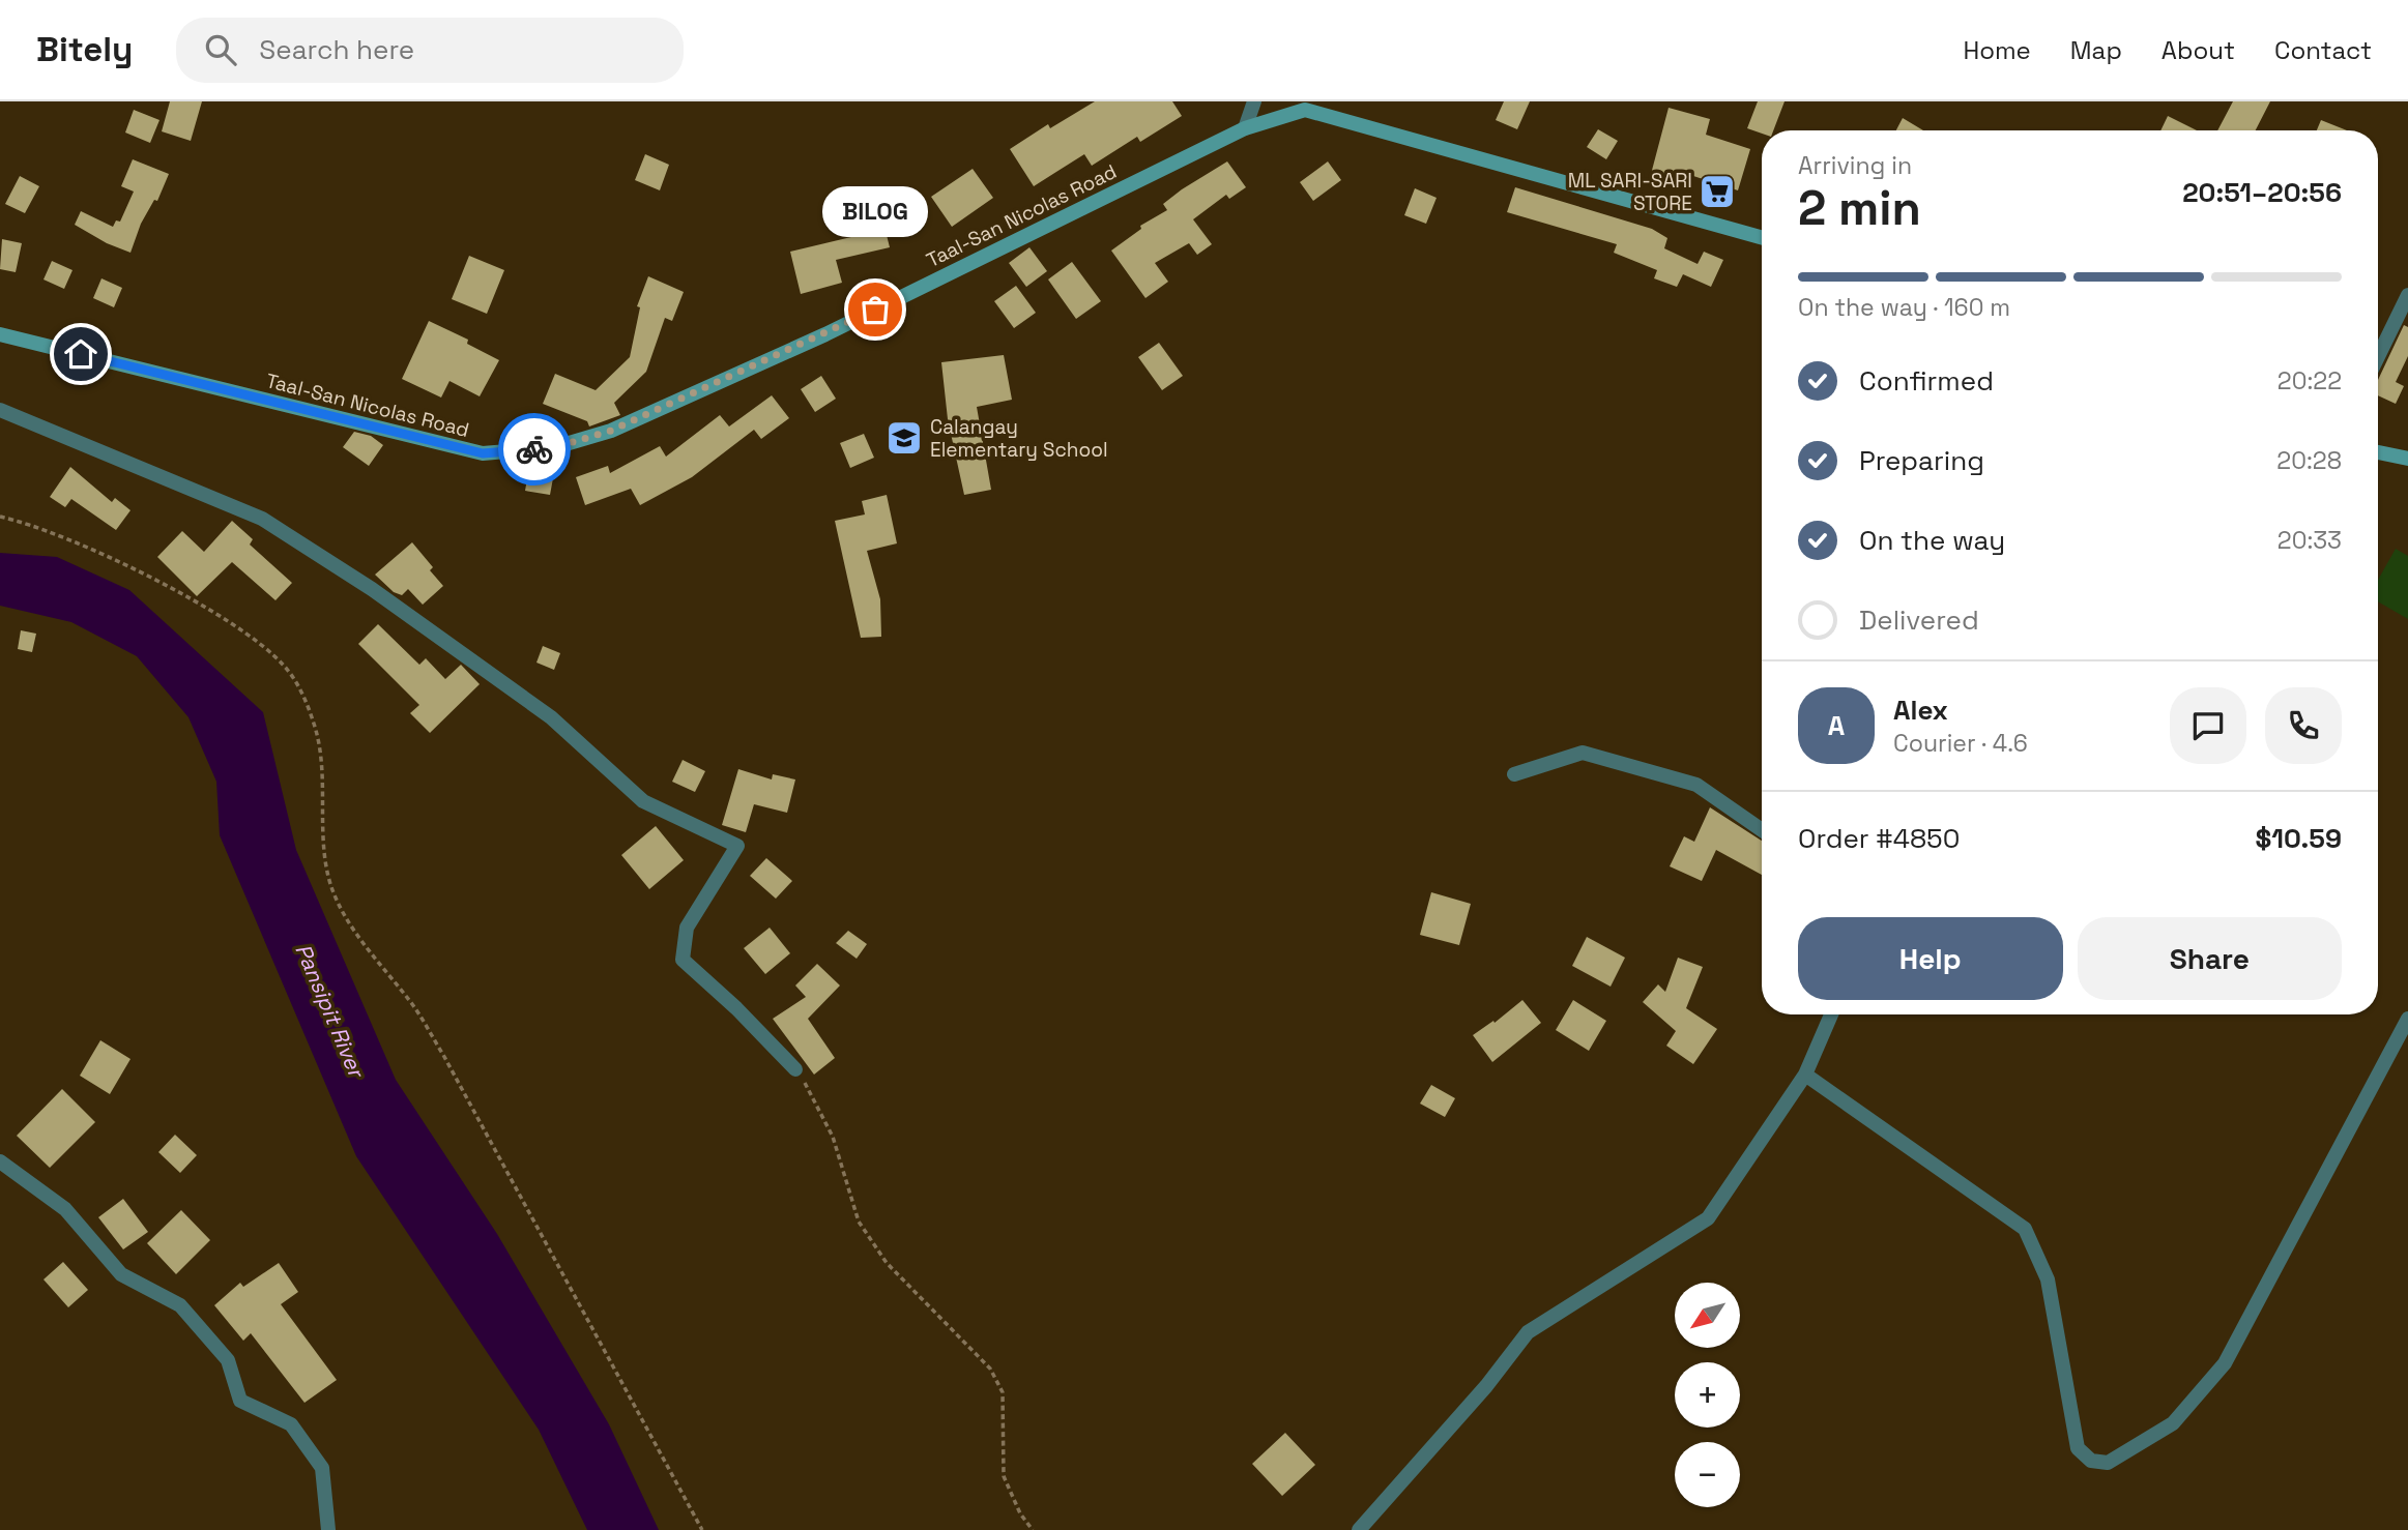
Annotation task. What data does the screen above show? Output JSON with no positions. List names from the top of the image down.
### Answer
{
  "streets": {
    "main road": ["Taal-San Nicolas Road"]
  },
  "water": ["Pansipit River"],
  "places": {
    "supermarket": ["ML SARI-SARI STORE"],
    "other": ["BILOG"],
    "school or university": ["Calangay Elementary School"]
  },
  "north": "bottom left",
  "page": {
    "header": "Bitely",
    "search": "Search here",
    "nav": [
      "Home",
      "Map",
      "About",
      "Contact"
    ],
    "heading": ["2 min", "Arriving in", "20:51–20:56"],
    "panel": [
      "Alex",
      "Courier · 4.6",
      "Order #4850",
      "$10.59"
    ],
    "bubble": "BILOG",
    "bar": "On the way · 160 m",
    "list": [
      ["Confirmed", "20:22"],
      ["Preparing", "20:28"],
      ["On the way", "20:33"],
      "Delivered"
    ],
    "round": "A",
    "buttons": ["Help", "Share"],
    "map_buttons": ["+", "−"]
  }
}
